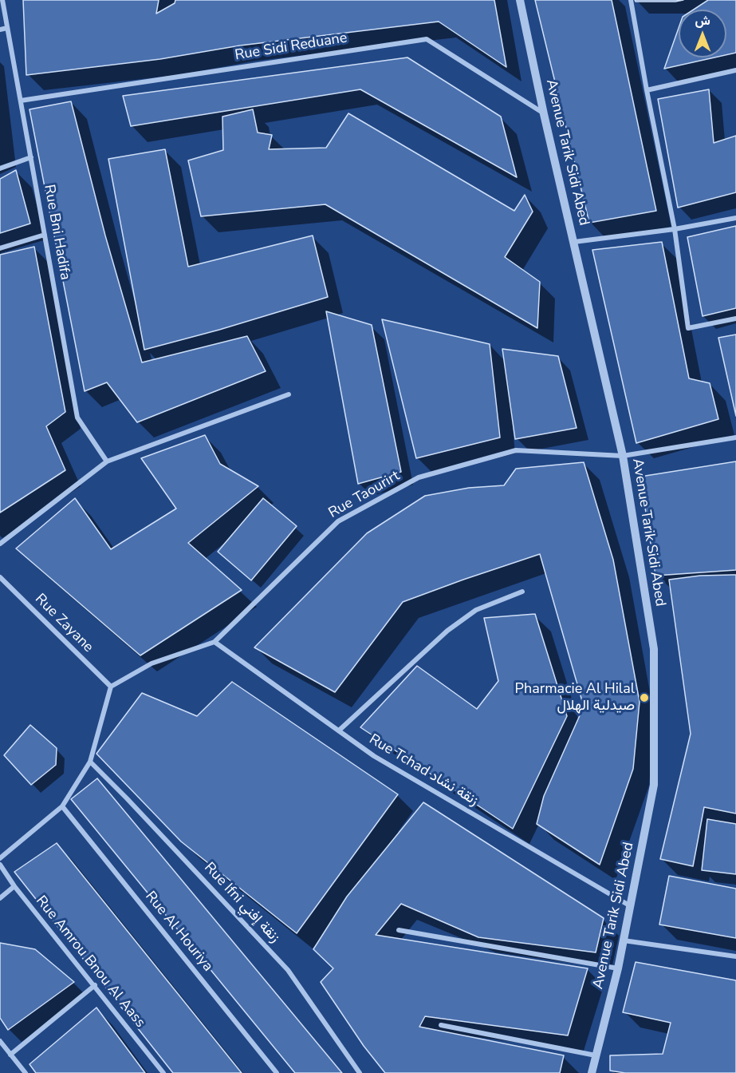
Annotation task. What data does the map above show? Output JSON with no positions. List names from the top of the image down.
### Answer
{
  "streets": {
    "street": [
      "Rue Sidi Reduane",
      "Avenue Tarik Sidi Abed",
      "Rue Bni Hadifa",
      "Rue Taourirt",
      "Rue Zayane",
      "Rue Tchad زنقة نشاد",
      "Rue Ifni زنقة إفني",
      "Rue Al Houriya",
      "Rue Amrou Bnou Al Aass"
    ]
  },
  "crossings": [
    ["Rue Sidi Reduane", "Avenue Tarik Sidi Abed"],
    ["Rue Sidi Reduane", "Rue Bni Hadifa"],
    ["Avenue Tarik Sidi Abed", "Rue Taourirt"],
    ["Avenue Tarik Sidi Abed", "Rue Tchad زنقة نشاد"],
    ["Rue Taourirt", "Rue Zayane"],
    ["Rue Taourirt", "Rue Tchad زنقة نشاد"]
  ],
  "places": ["Pharmacie Al Hilal صيدلية الهلال"],
  "north": "top"
}
